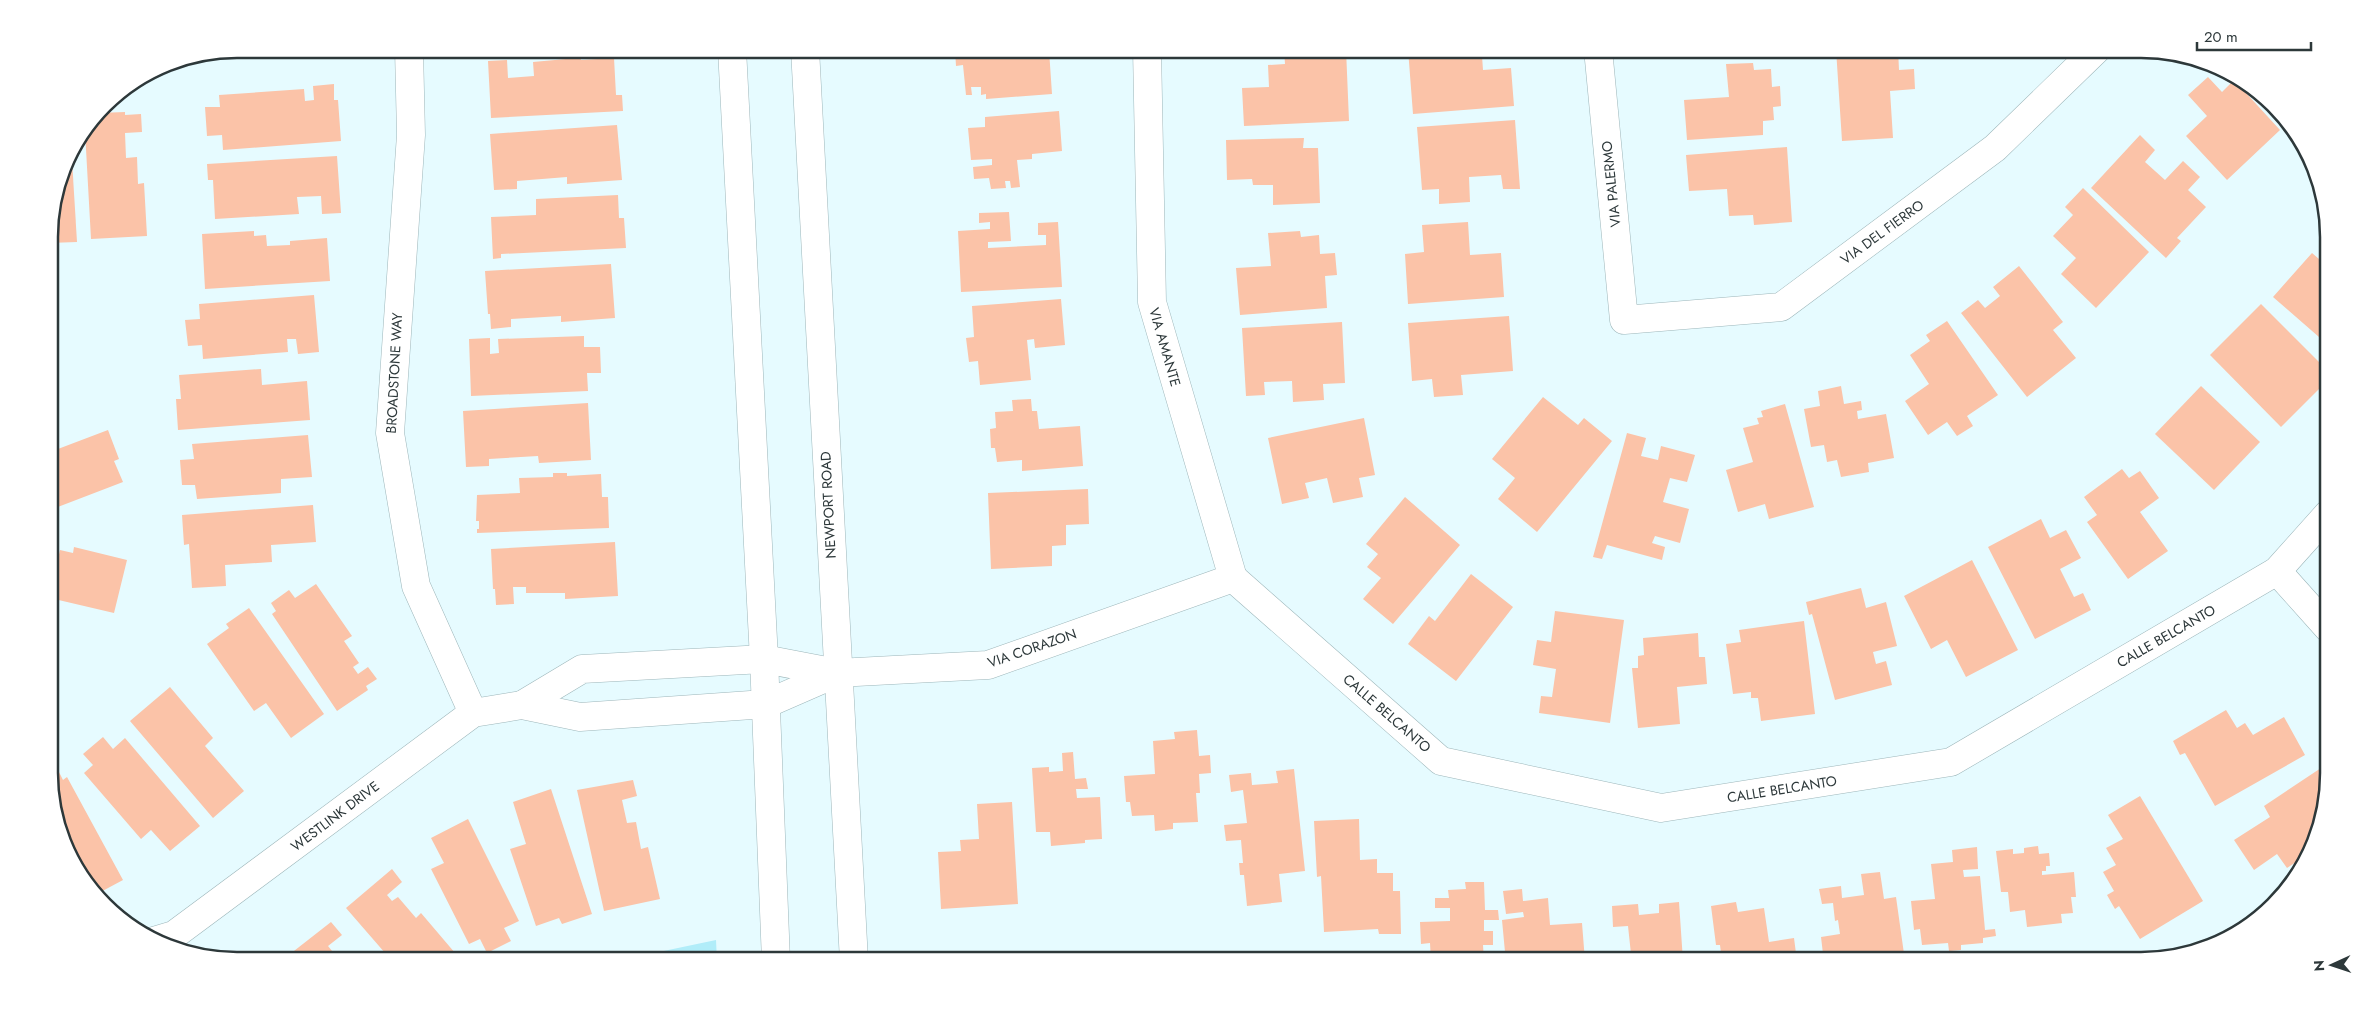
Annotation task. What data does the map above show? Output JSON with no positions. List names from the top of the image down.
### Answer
{
  "streets": {
    "street": [
      "VIA PALERMO",
      "VIA DEL FIERRO",
      "VIA AMANTE",
      "BROADSTONE WAY",
      "NEWPORT ROAD",
      "CALLE BELCANTO",
      "VIA CORAZON",
      "WESTLINK DRIVE"
    ]
  },
  "crossings": [
    ["VIA PALERMO", "VIA DEL FIERRO"],
    ["VIA AMANTE", "CALLE BELCANTO"],
    ["VIA AMANTE", "VIA CORAZON"],
    ["BROADSTONE WAY", "WESTLINK DRIVE"],
    ["NEWPORT ROAD", "VIA CORAZON"],
    ["NEWPORT ROAD", "WESTLINK DRIVE"],
    ["CALLE BELCANTO", "VIA CORAZON"],
    ["VIA CORAZON", "WESTLINK DRIVE"]
  ],
  "scale_bar": "20 m",
  "north": "left"
}
